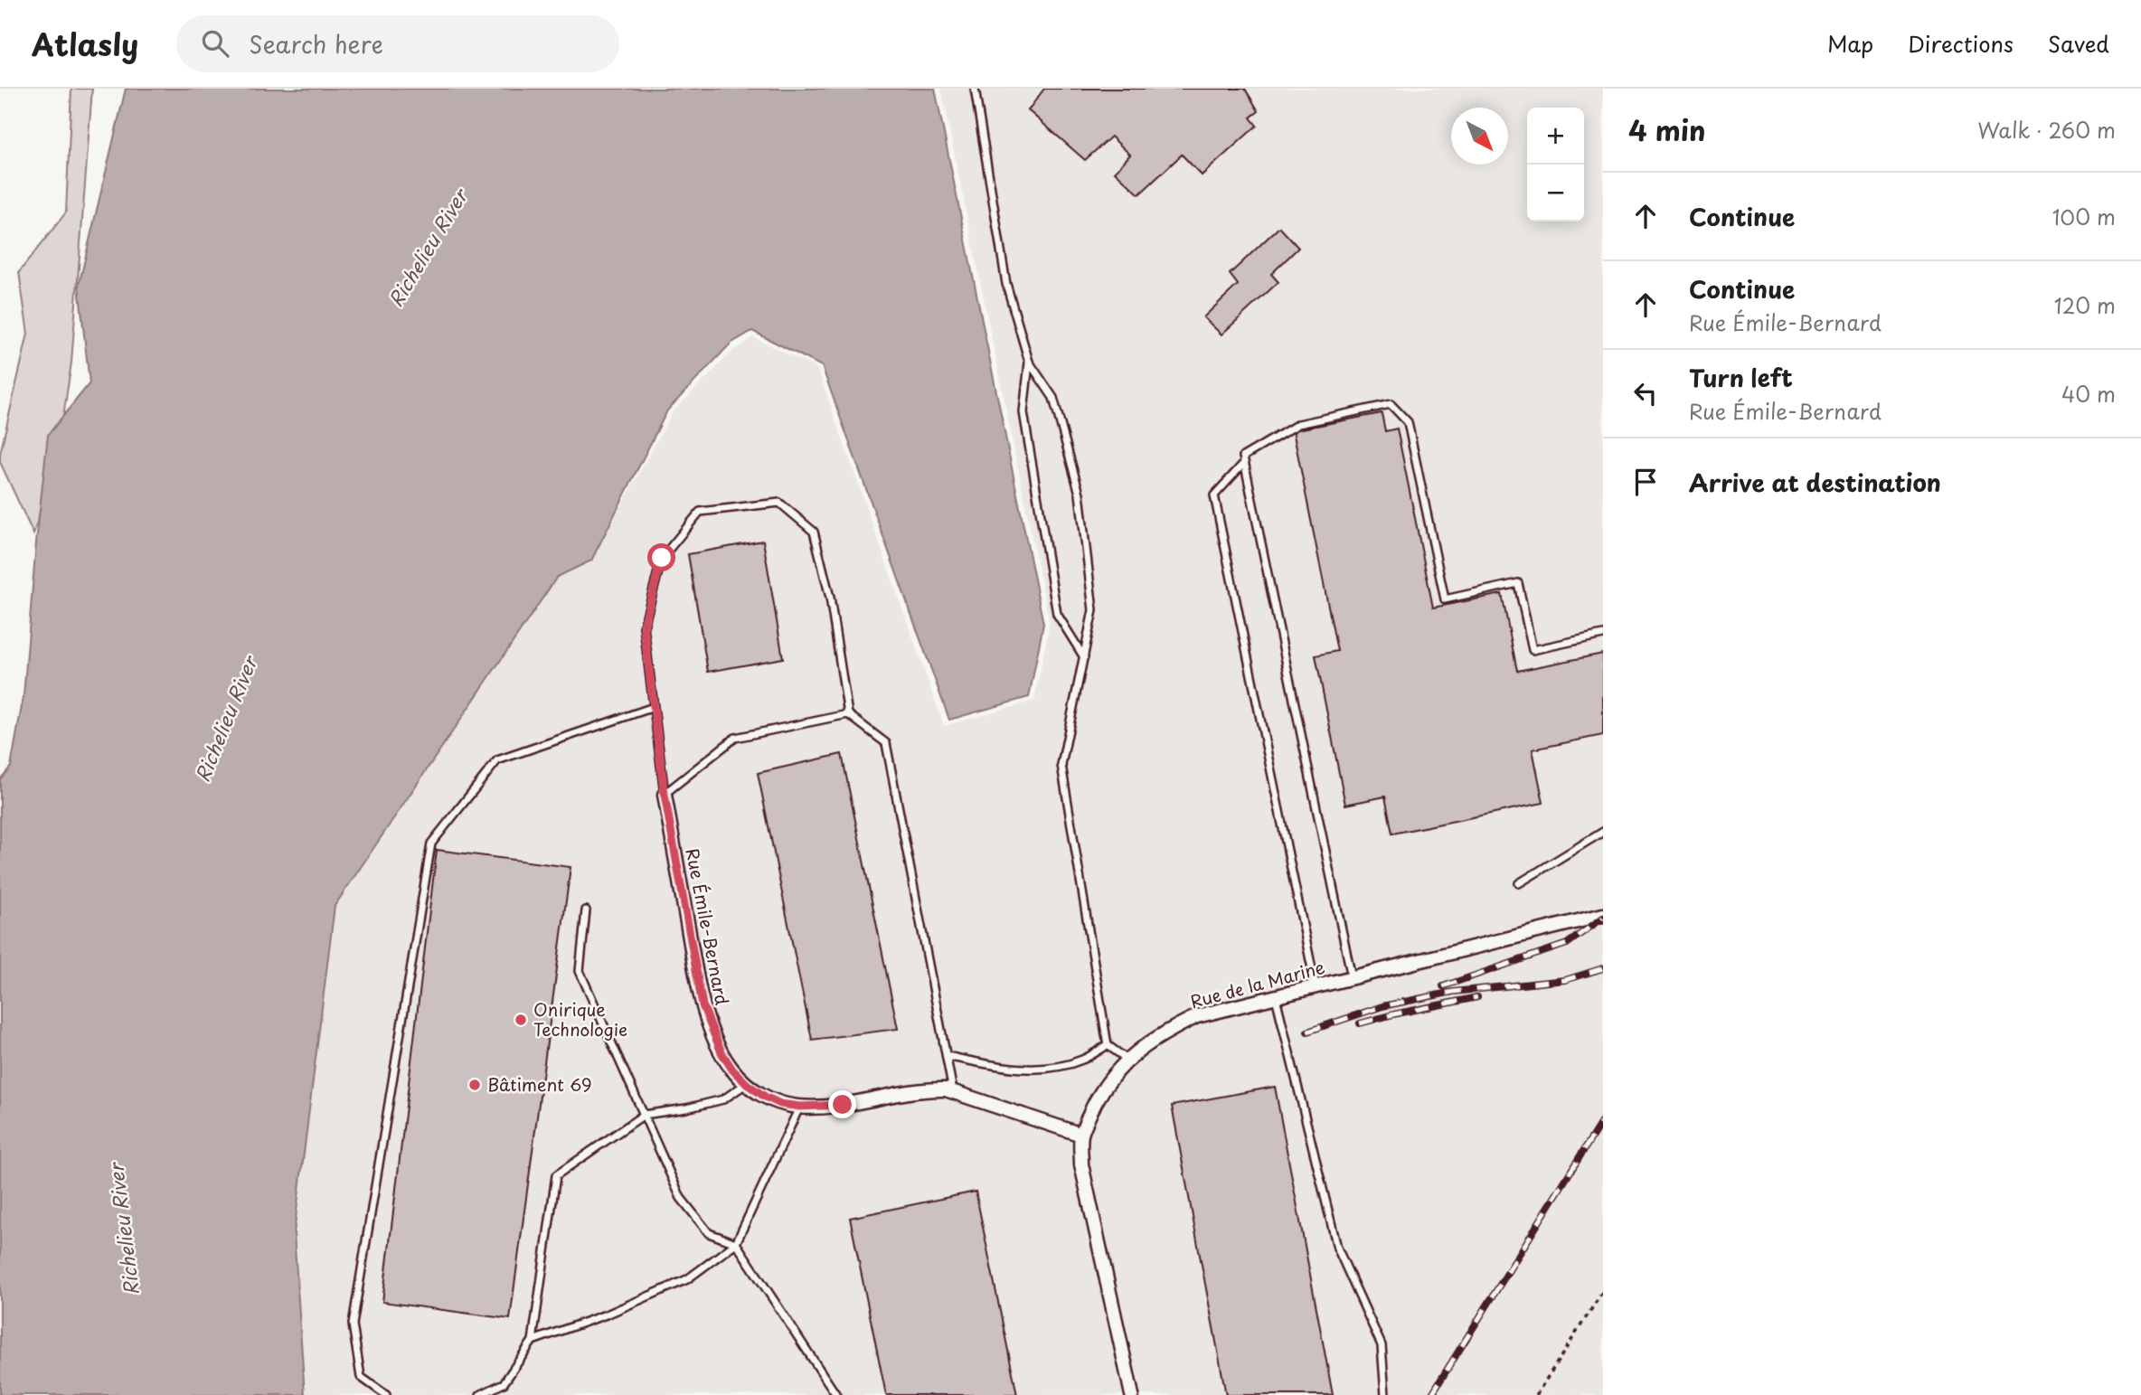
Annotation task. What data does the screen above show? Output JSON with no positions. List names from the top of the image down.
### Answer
{
  "streets": {
    "street": ["Rue Émile-Bernard", "Rue de la Marine"]
  },
  "crossings": [
    ["Rue Émile-Bernard", "Rue de la Marine"]
  ],
  "water": ["Richelieu River"],
  "places": ["Onirique Technologie", "Bâtiment 69"],
  "north": "bottom right",
  "page": {
    "header": "Atlasly",
    "search": "Search here",
    "nav": ["Map", "Directions", "Saved"],
    "heading": ["4 min", "Walk · 260 m"],
    "map_buttons": ["+", "−"],
    "list": [
      ["Continue", "100 m"],
      ["Continue", "Rue Émile-Bernard", "120 m"],
      ["Turn left", "Rue Émile-Bernard", "40 m"],
      "Arrive at destination"
    ]
  }
}
